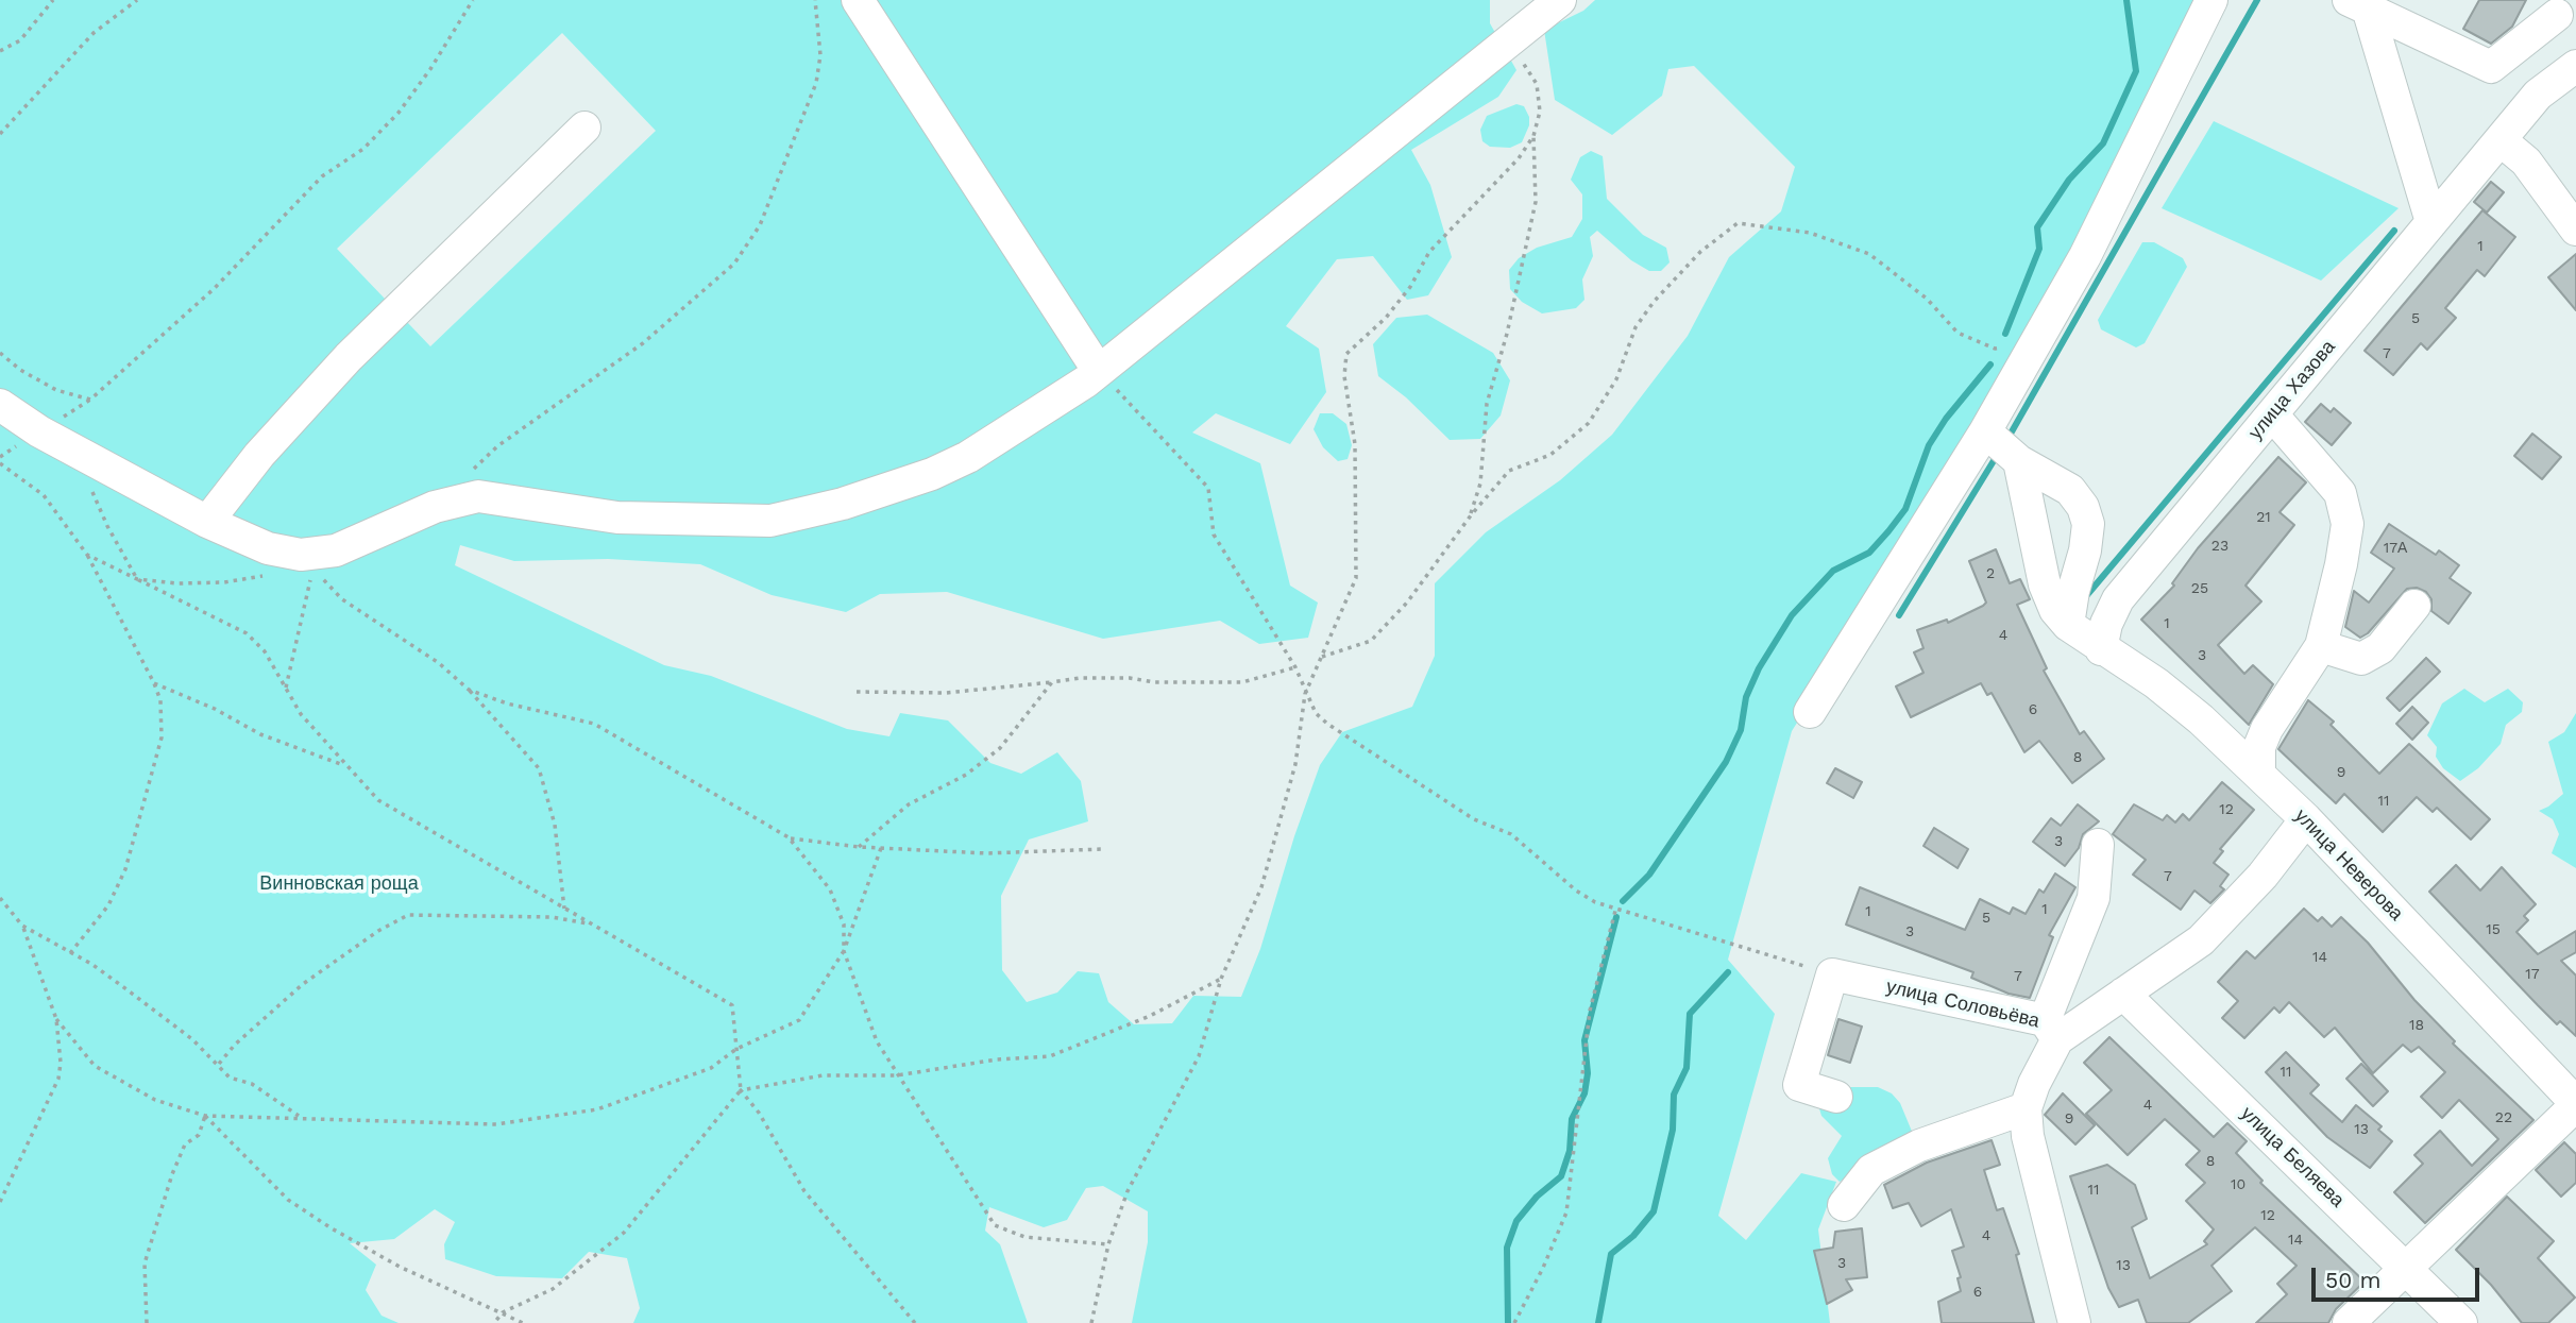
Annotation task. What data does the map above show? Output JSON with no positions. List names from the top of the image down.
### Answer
{
  "streets": {
    "street": [
      "улица Хазова",
      "улица Неверова",
      "улица Соловьёва",
      "улица Беляева"
    ]
  },
  "crossings": [
    ["улица Хазова", "улица Неверова"]
  ],
  "parks": ["Винновская роща"],
  "house_numbers": [
    "1",
    "5",
    "7",
    "21",
    "23",
    "17А",
    "2",
    "25",
    "1",
    "4",
    "3",
    "6",
    "8",
    "9",
    "11",
    "12",
    "3",
    "7",
    "1",
    "1",
    "5",
    "15",
    "3",
    "14",
    "17",
    "7",
    "18",
    "11",
    "4",
    "22",
    "9",
    "13",
    "8",
    "10",
    "11",
    "12",
    "4",
    "14",
    "3",
    "13",
    "6"
  ],
  "scale_bar": "50 m"
}
